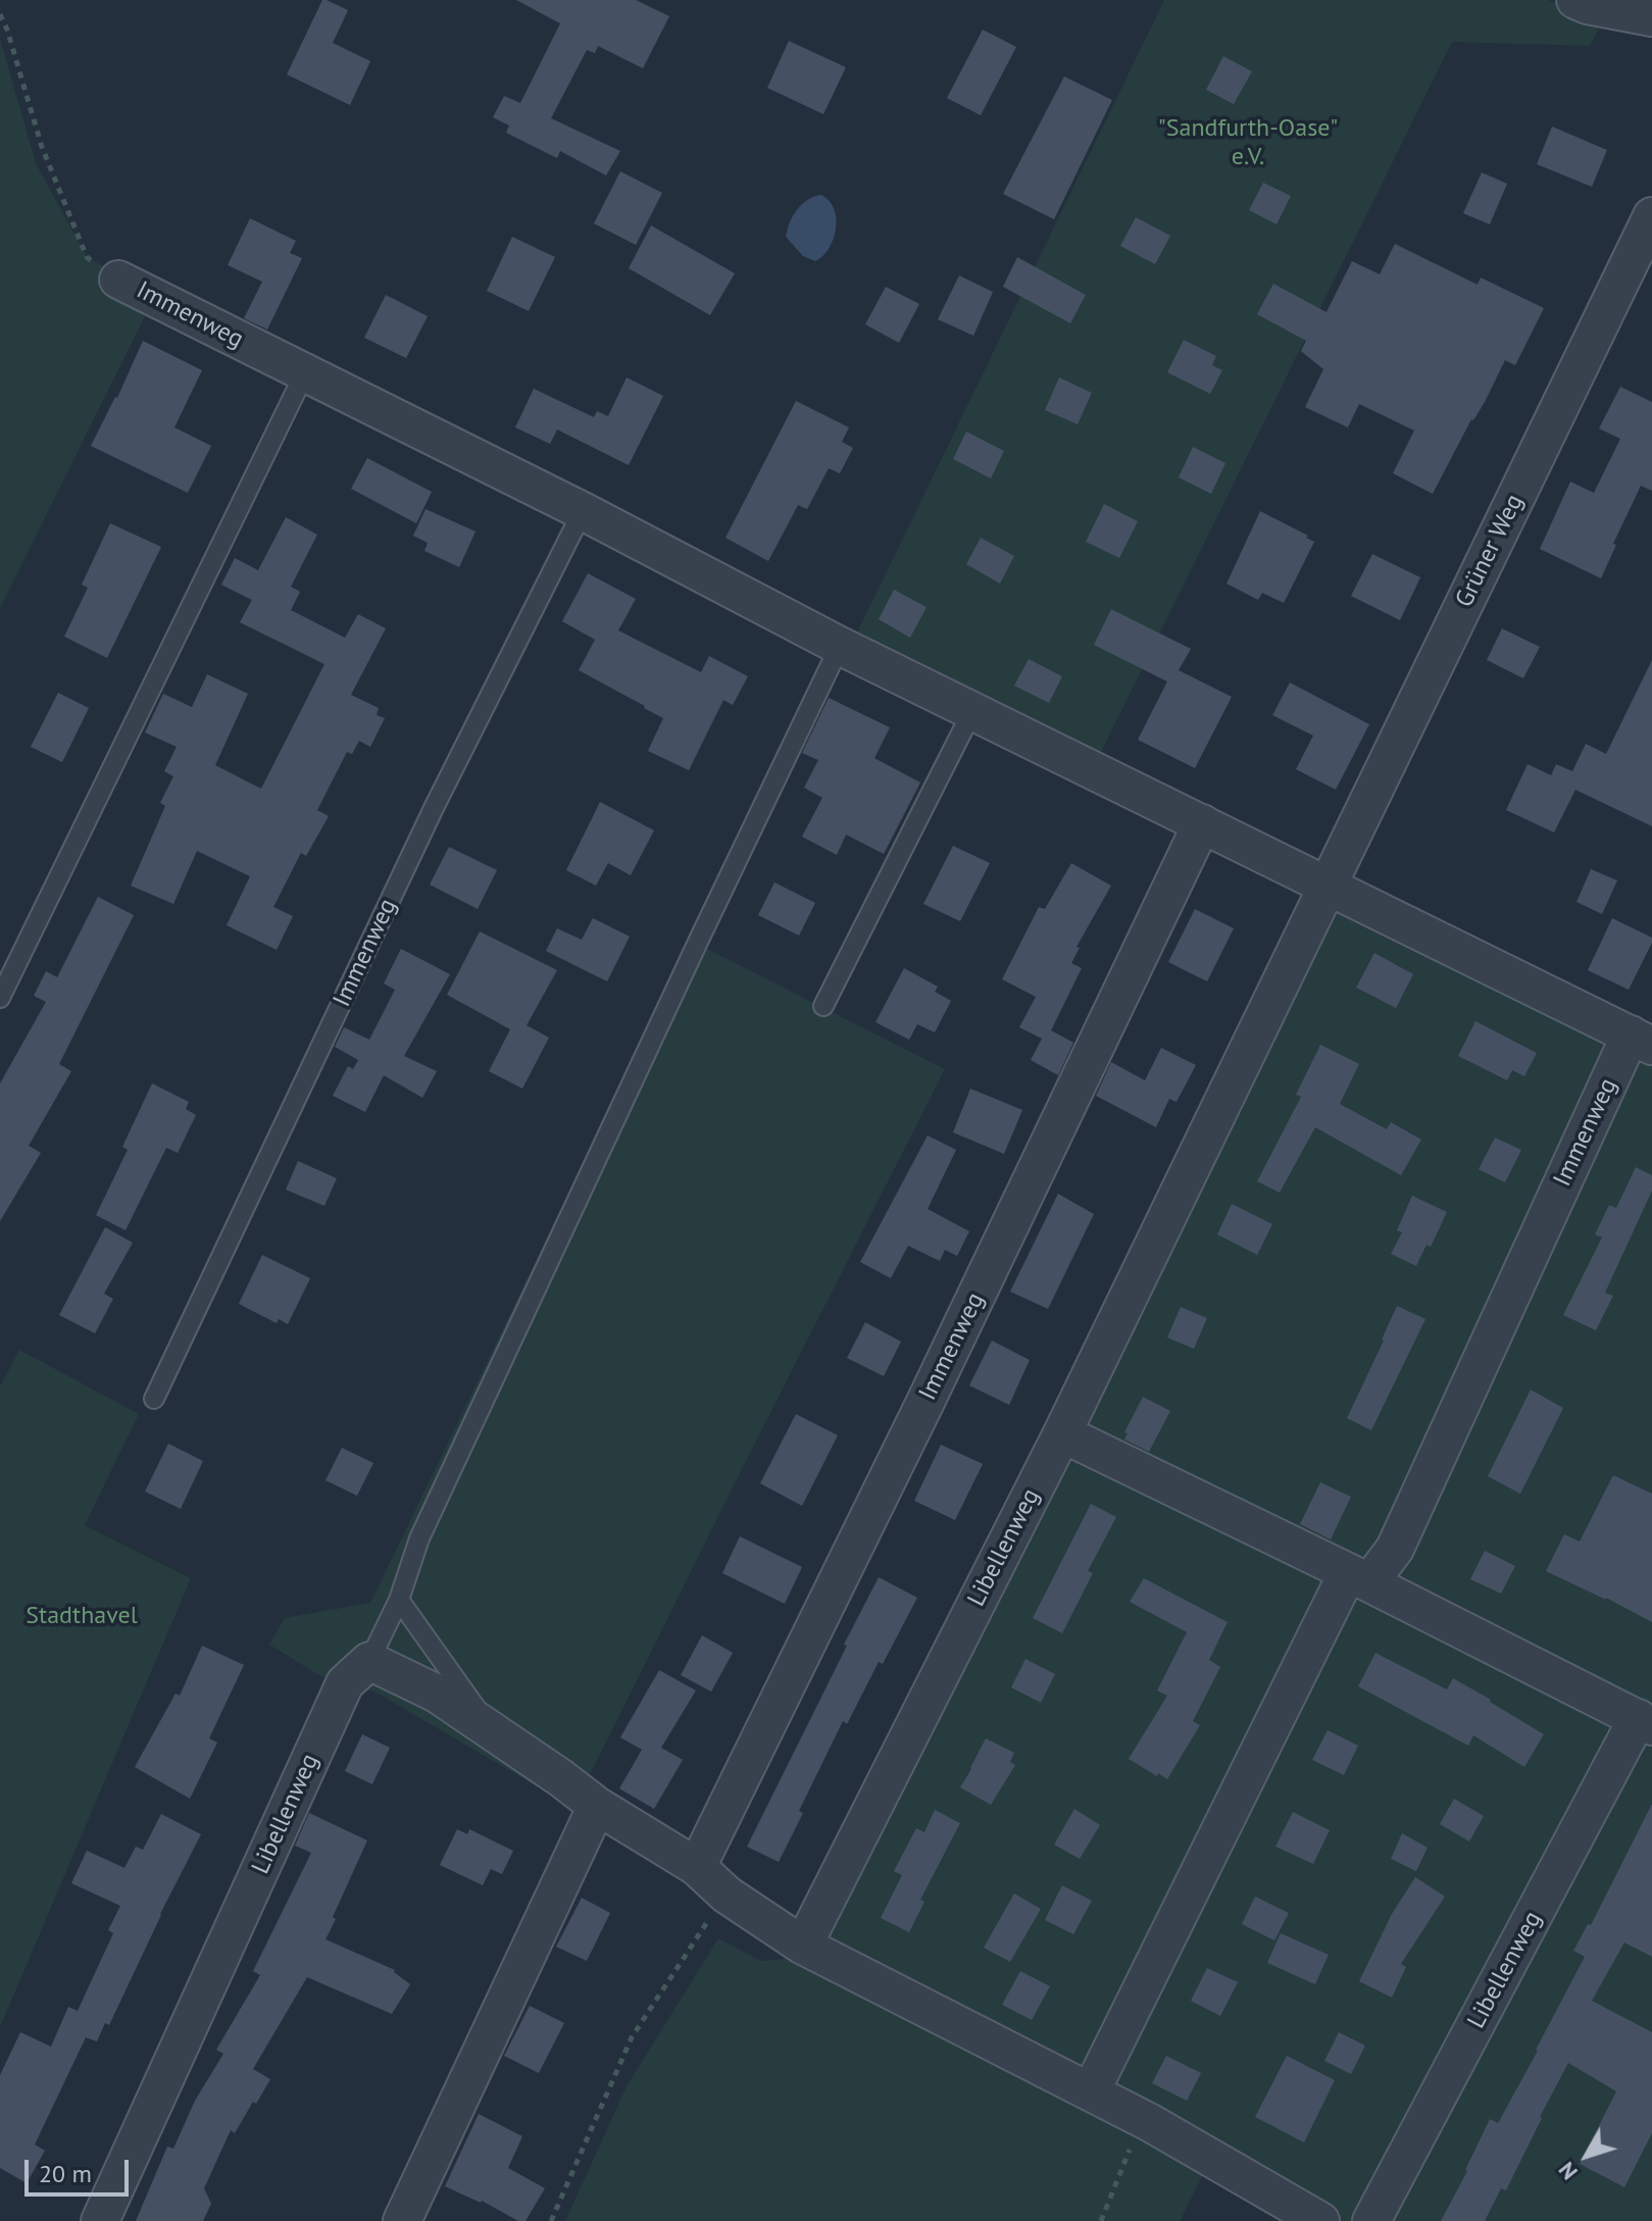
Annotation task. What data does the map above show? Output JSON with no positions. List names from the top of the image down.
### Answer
{
  "streets": {
    "street": ["Immenweg", "Grüner Weg", "Libellenweg"]
  },
  "crossings": [
    ["Immenweg", "Grüner Weg"],
    ["Immenweg", "Libellenweg"]
  ],
  "parks": ["\"Sandfurth-Oase\" e.V.", "Stadthavel"],
  "scale_bar": "20 m",
  "north": "bottom left"
}
